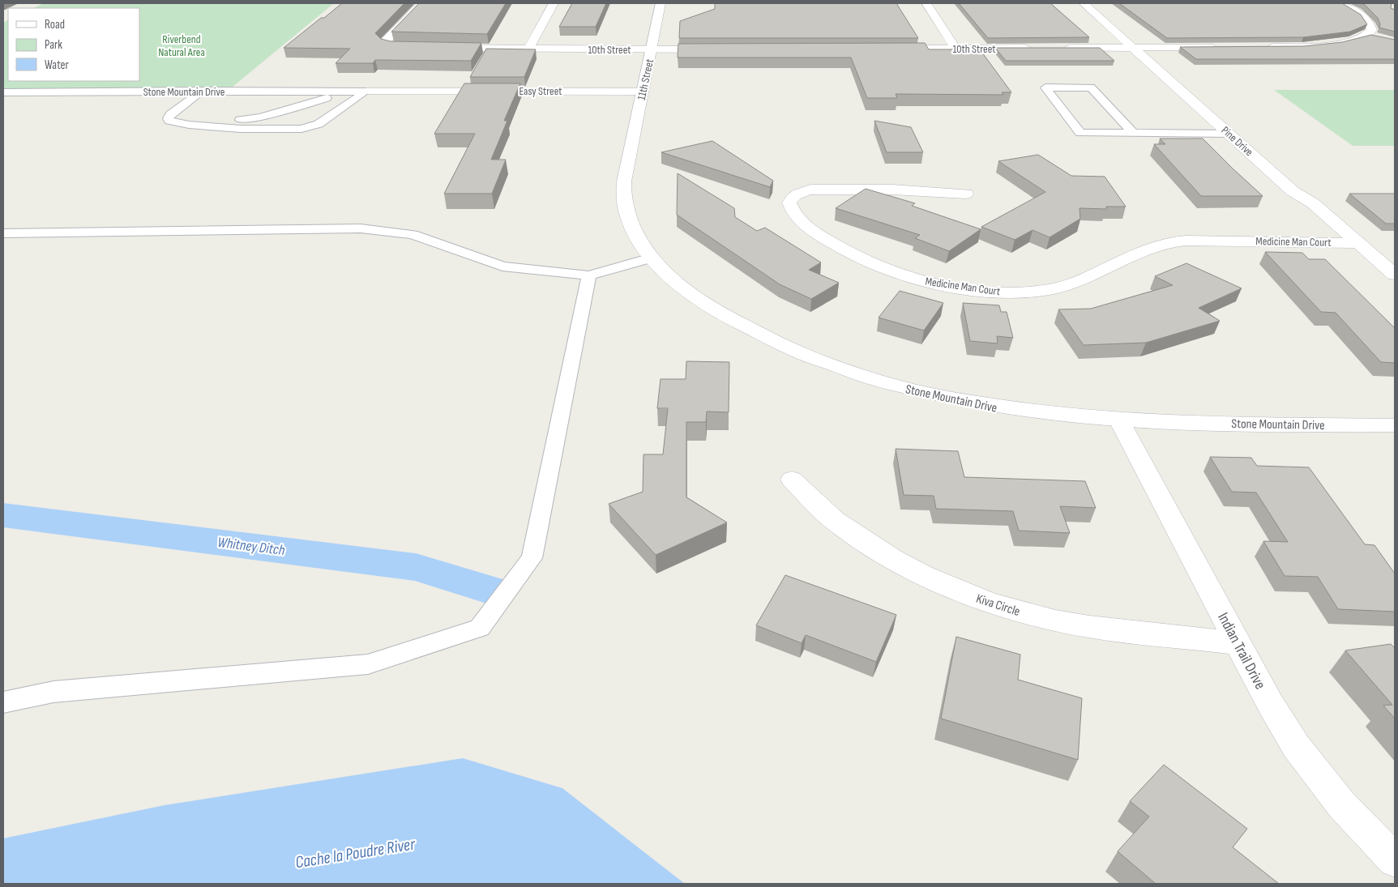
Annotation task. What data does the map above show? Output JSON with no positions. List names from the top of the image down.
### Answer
{
  "streets": {
    "street": [
      "10th Street",
      "11th Street",
      "Easy Street",
      "Stone Mountain Drive",
      "Pine Drive",
      "Medicine Man Court",
      "Kiva Circle",
      "Indian Trail Drive"
    ]
  },
  "crossings": [
    ["10th Street", "11th Street"],
    ["11th Street", "Easy Street"],
    ["11th Street", "Stone Mountain Drive"],
    ["Easy Street", "Stone Mountain Drive"],
    ["Stone Mountain Drive", "Indian Trail Drive"],
    ["Pine Drive", "Medicine Man Court"],
    ["Kiva Circle", "Indian Trail Drive"]
  ],
  "water": ["Whitney Ditch", "Cache la Poudre River"],
  "parks": ["Riverbend Natural Area"],
  "legend": ["Road", "Park", "Water"]
}
